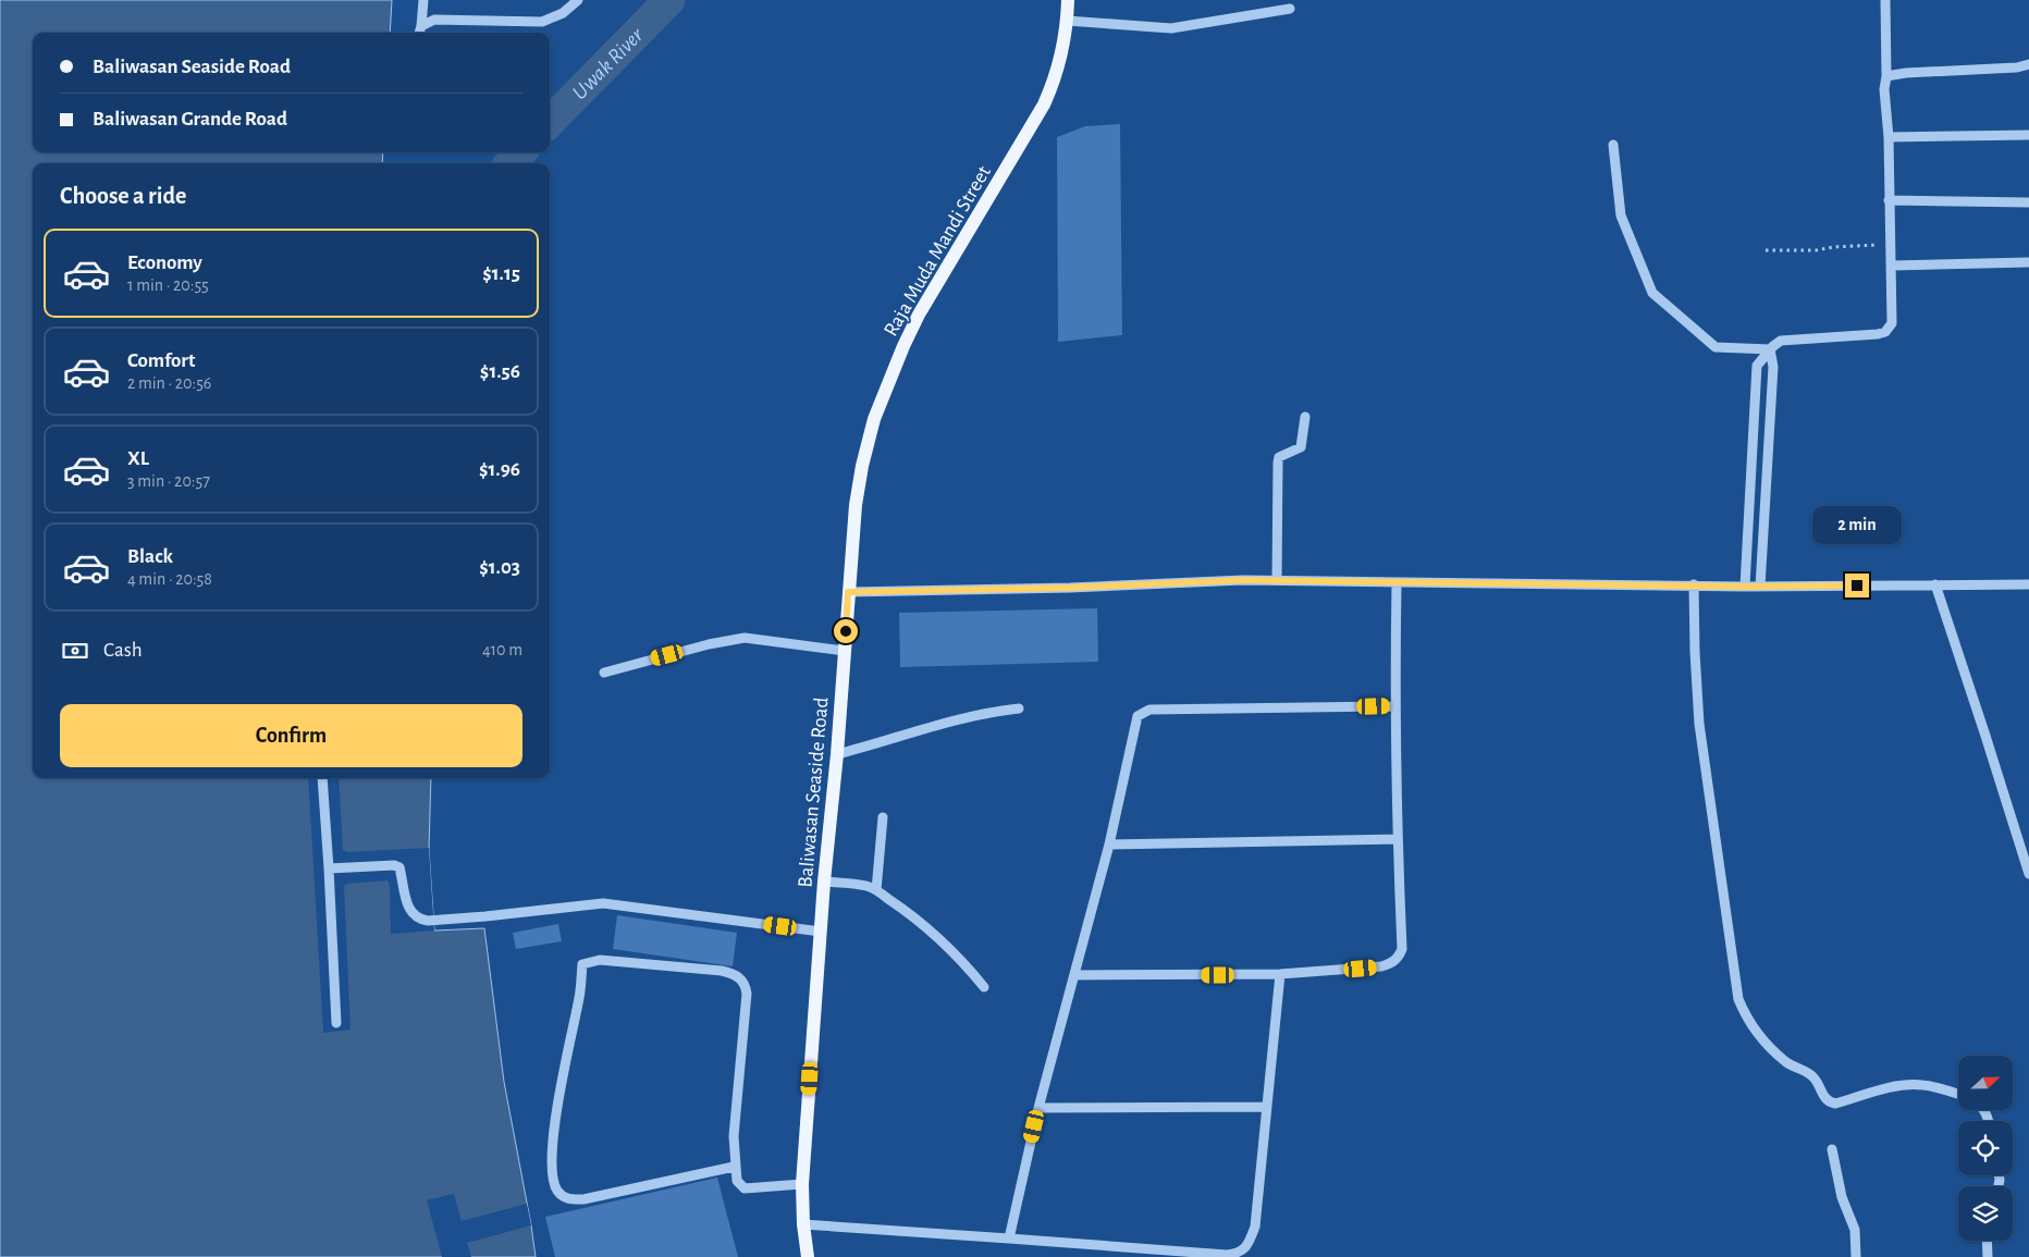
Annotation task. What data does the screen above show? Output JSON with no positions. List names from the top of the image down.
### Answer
{
  "streets": {
    "main road": ["Raja Muda Mandi Street", "Baliwasan Seaside Road"]
  },
  "crossings": [
    ["Raja Muda Mandi Street", "Baliwasan Seaside Road"]
  ],
  "water": ["Uwak River"],
  "north": "right",
  "page": {
    "banner": ["Baliwasan Seaside Road", "Baliwasan Grande Road"],
    "heading": "Choose a ride",
    "list": [
      {
        "name": "Economy",
        "note": "1 min · 20:55",
        "value": "$1.15"
      },
      {
        "name": "Comfort",
        "note": "2 min · 20:56",
        "value": "$1.56"
      },
      {
        "name": "XL",
        "note": "3 min · 20:57",
        "value": "$1.96"
      },
      {
        "name": "Black",
        "note": "4 min · 20:58",
        "value": "$1.03"
      }
    ],
    "bubble": "2 min",
    "pay": ["Cash", "410 m"],
    "buttons": "Confirm"
  }
}
